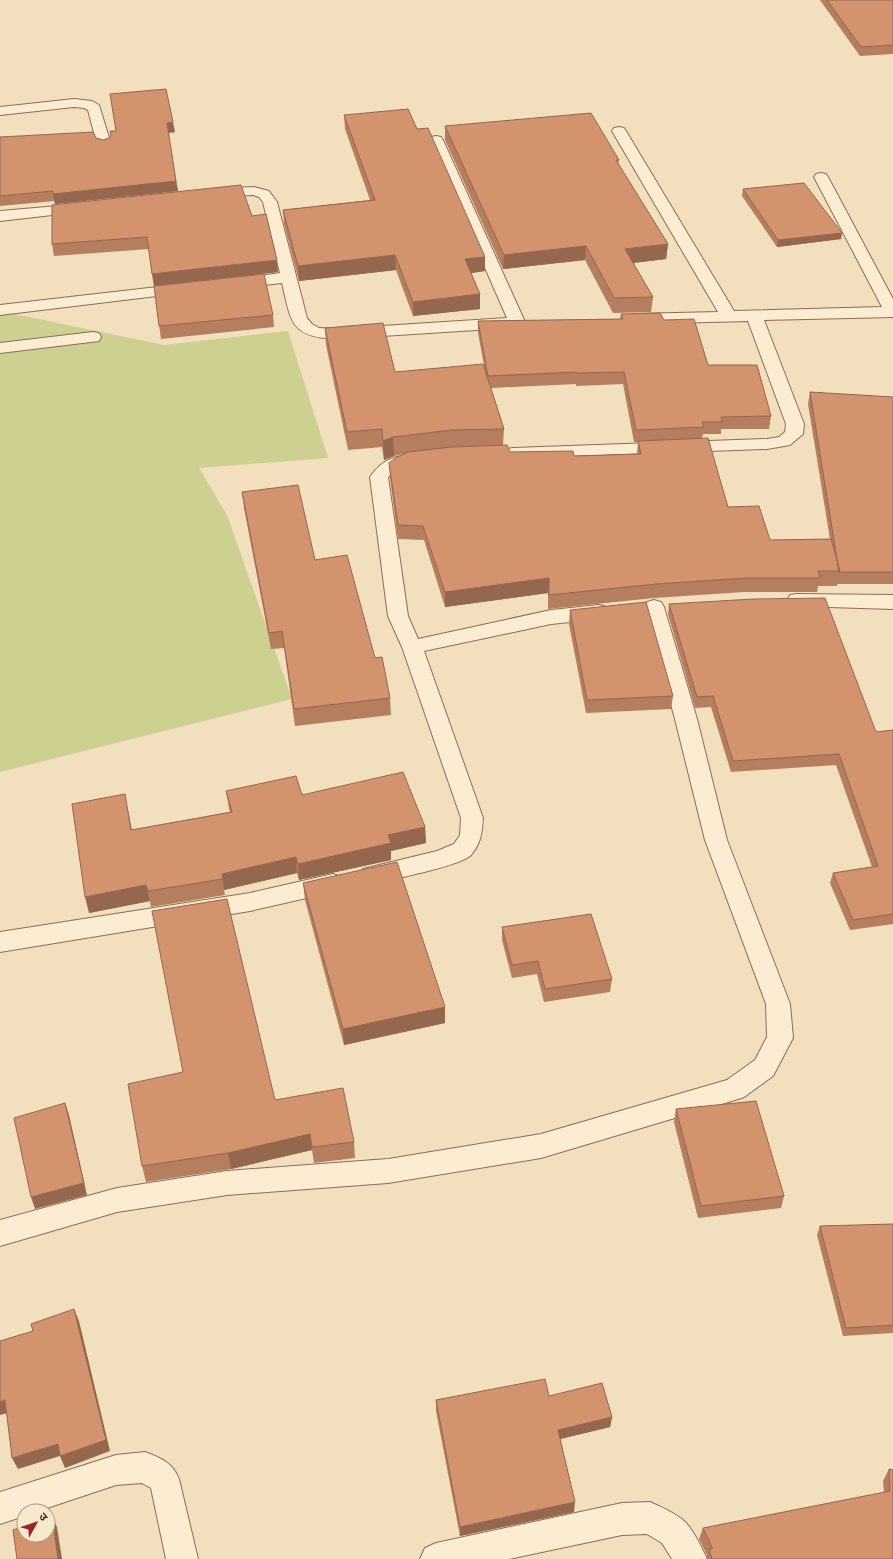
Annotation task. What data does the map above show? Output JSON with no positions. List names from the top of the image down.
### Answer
{
  "north": "top right"
}
